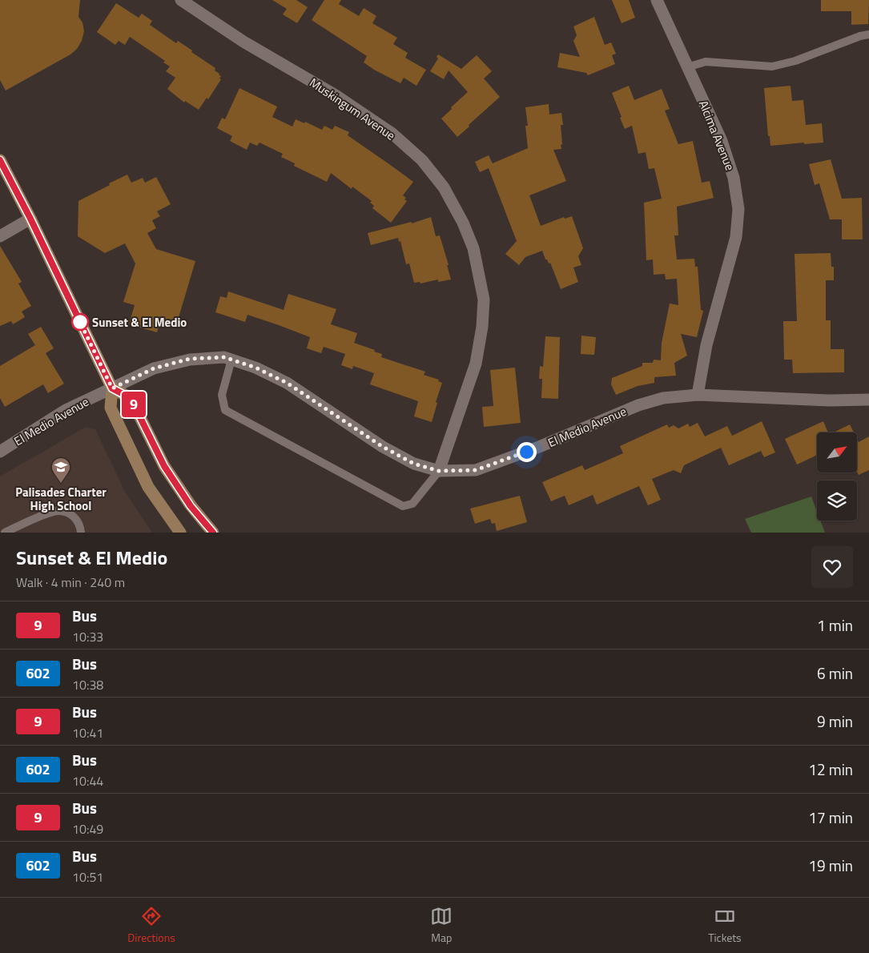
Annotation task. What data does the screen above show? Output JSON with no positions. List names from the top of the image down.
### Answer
{
  "streets": {
    "street": ["Muskingum Avenue", "Alcima Avenue", "El Medio Avenue"]
  },
  "crossings": [
    ["Muskingum Avenue", "El Medio Avenue"],
    ["Alcima Avenue", "El Medio Avenue"]
  ],
  "places": {
    "other": ["Sunset & El Medio"],
    "school or university": ["Palisades Charter High School"]
  },
  "lines": ["bus line 9"],
  "north": "top right",
  "page": {
    "on_map": "9",
    "heading": ["Sunset & El Medio", "Walk · 4 min · 240 m"],
    "list": [
      {
        "mark": "9",
        "name": "Bus",
        "note": "10:33",
        "value": "1 min"
      },
      {
        "mark": "602",
        "name": "Bus",
        "note": "10:38",
        "value": "6 min"
      },
      {
        "mark": "9",
        "name": "Bus",
        "note": "10:41",
        "value": "9 min"
      },
      {
        "mark": "602",
        "name": "Bus",
        "note": "10:44",
        "value": "12 min"
      },
      {
        "mark": "9",
        "name": "Bus",
        "note": "10:49",
        "value": "17 min"
      },
      {
        "mark": "602",
        "name": "Bus",
        "note": "10:51",
        "value": "19 min"
      }
    ],
    "tabs": ["Directions", "Map", "Tickets"]
  }
}
